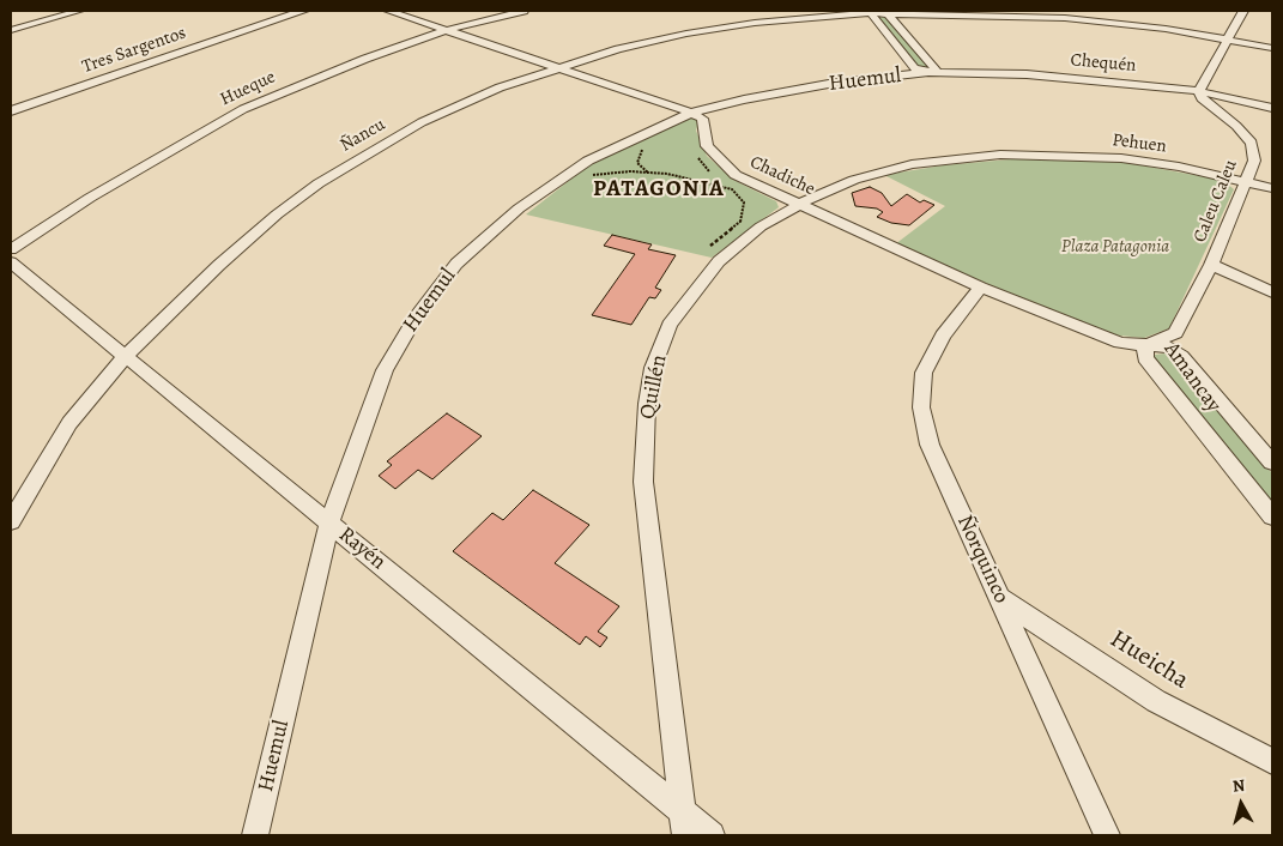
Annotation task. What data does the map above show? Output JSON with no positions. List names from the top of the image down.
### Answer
{
  "streets": {
    "street": [
      "Tres Sargentos",
      "Chequén",
      "Huemul",
      "Hueque",
      "Ñancu",
      "Pehuen",
      "Chadiche",
      "Caleu Caleu",
      "Amancay",
      "Quillén",
      "Rayén",
      "Ñorquinco",
      "Hueicha"
    ]
  },
  "crossings": [
    ["Chequén", "Huemul"],
    ["Chequén", "Caleu Caleu"],
    ["Huemul", "Chadiche"],
    ["Huemul", "Rayén"],
    ["Ñancu", "Rayén"],
    ["Pehuen", "Caleu Caleu"],
    ["Pehuen", "Quillén"],
    ["Chadiche", "Caleu Caleu"],
    ["Chadiche", "Amancay"],
    ["Chadiche", "Quillén"],
    ["Chadiche", "Ñorquinco"],
    ["Caleu Caleu", "Amancay"],
    ["Quillén", "Rayén"],
    ["Ñorquinco", "Hueicha"]
  ],
  "districts": ["PATAGONIA"],
  "parks": ["Plaza Patagonia"],
  "north": "top"
}
